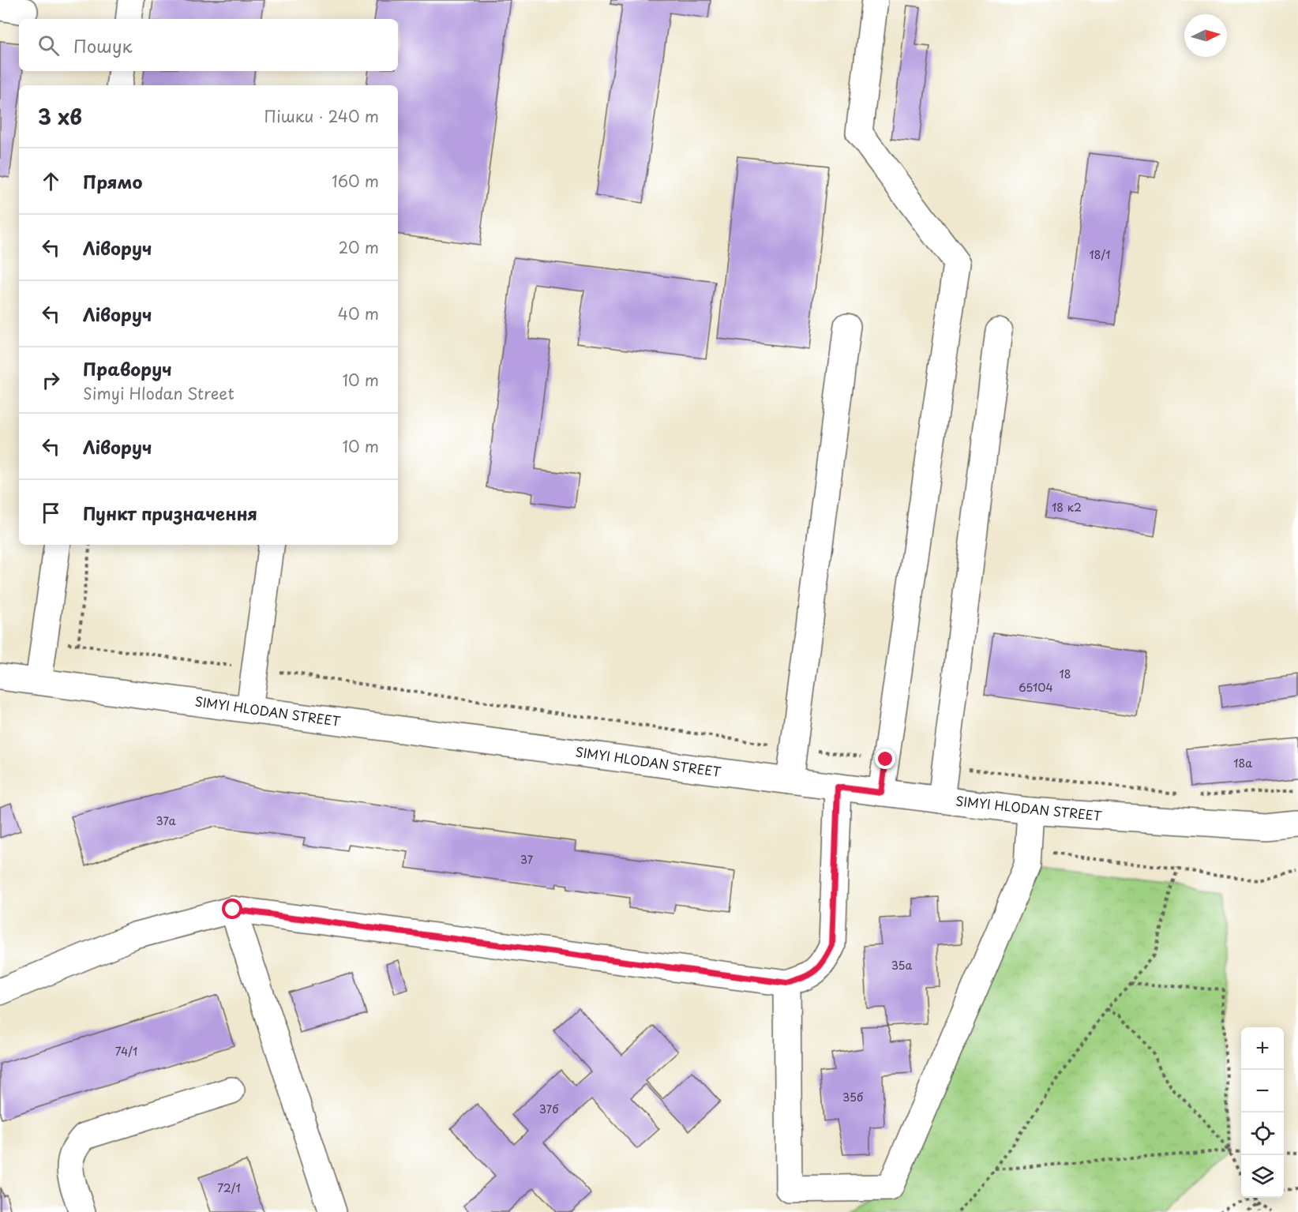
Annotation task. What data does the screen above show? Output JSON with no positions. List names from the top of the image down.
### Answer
{
  "streets": {
    "street": ["SIMYI HLODAN STREET"]
  },
  "house_numbers": [
    "18/1",
    "18 к2",
    "18",
    "65104",
    "18а",
    "37а",
    "37",
    "35а",
    "74/1",
    "35б",
    "37б",
    "72/1"
  ],
  "north": "right",
  "page": {
    "search": "Пошук",
    "heading": ["3 хв", "Пішки · 240 m"],
    "list": [
      ["Прямо", "160 m"],
      ["Ліворуч", "20 m"],
      ["Ліворуч", "40 m"],
      ["Праворуч", "Simyi Hlodan Street", "10 m"],
      ["Ліворуч", "10 m"],
      "Пункт призначення"
    ],
    "map_buttons": ["+", "−"]
  }
}
